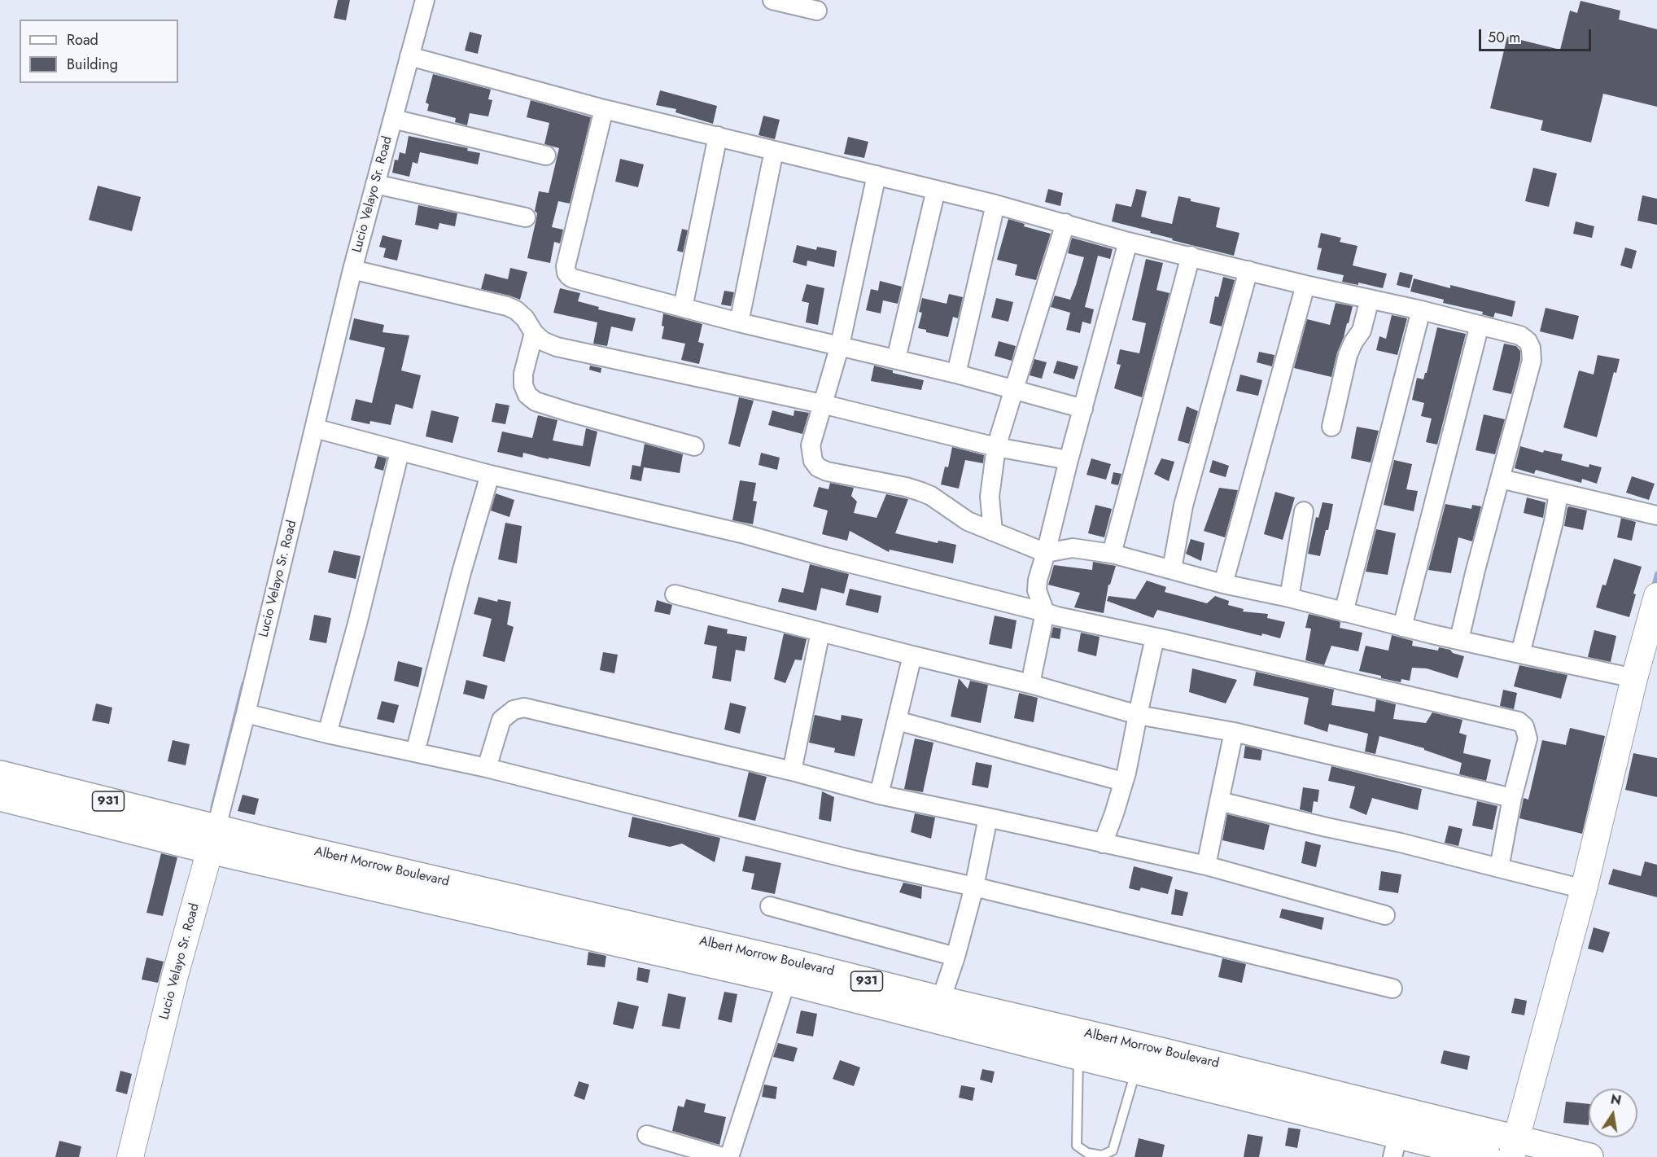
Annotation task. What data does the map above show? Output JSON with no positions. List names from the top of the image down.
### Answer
{
  "streets": {
    "highway": ["931", "Albert Morrow Boulevard"],
    "street": ["Lucio Velayo Sr. Road"]
  },
  "crossings": [
    ["Lucio Velayo Sr. Road", "Albert Morrow Boulevard"]
  ],
  "legend": ["Road", "Building"],
  "scale_bar": "50 m",
  "north": "top"
}
